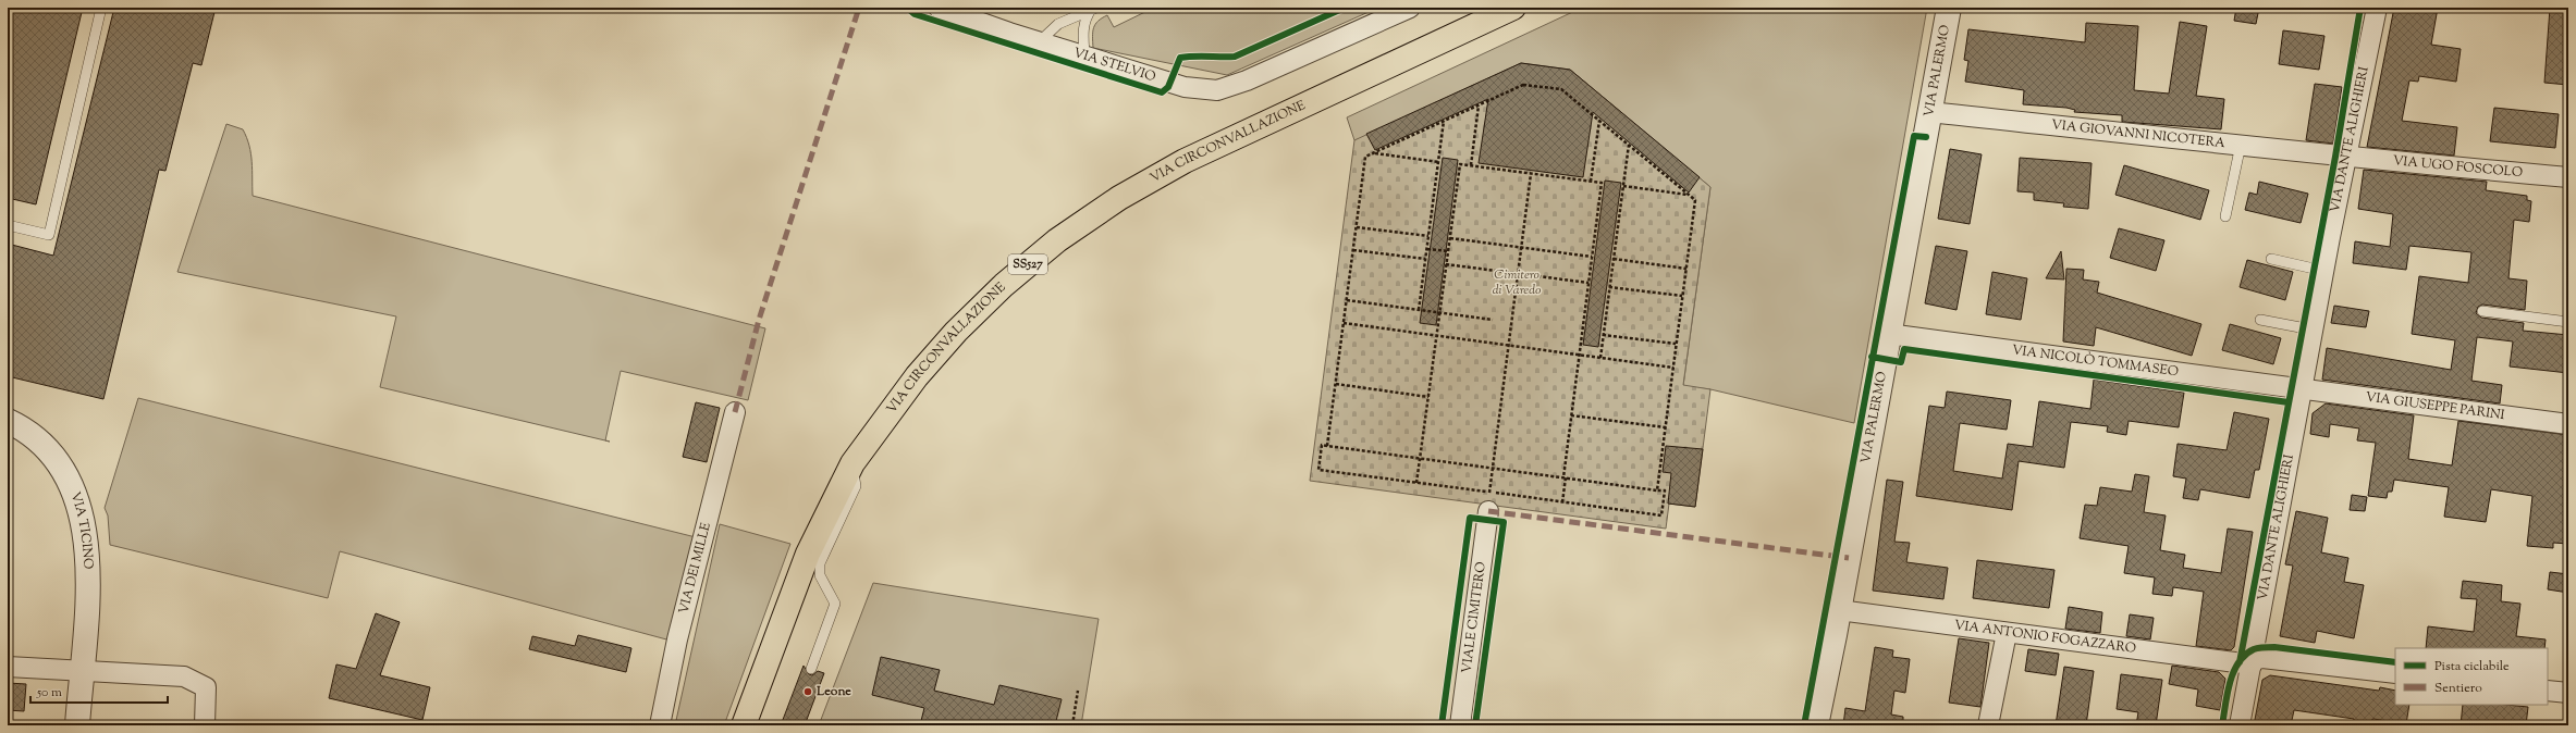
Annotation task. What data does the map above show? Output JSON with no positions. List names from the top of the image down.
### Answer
{
  "streets": {
    "main road": ["VIA CIRCONVALLAZIONE", "SS527"],
    "street": [
      "VIA STELVIO",
      "VIA PALERMO",
      "VIA GIOVANNI NICOTERA",
      "VIA DANTE ALIGHIERI",
      "VIA UGO FOSCOLO",
      "VIA NICOLÒ TOMMASEO",
      "VIA GIUSEPPE PARINI",
      "VIA TICINO",
      "VIA DEI MILLE",
      "VIALE CIMITERO",
      "VIA ANTONIO FOGAZZARO"
    ]
  },
  "crossings": [
    ["VIA PALERMO", "VIA GIOVANNI NICOTERA"],
    ["VIA PALERMO", "VIA NICOLÒ TOMMASEO"],
    ["VIA PALERMO", "VIA ANTONIO FOGAZZARO"],
    ["VIA GIOVANNI NICOTERA", "VIA DANTE ALIGHIERI"],
    ["VIA GIOVANNI NICOTERA", "VIA UGO FOSCOLO"],
    ["VIA DANTE ALIGHIERI", "VIA UGO FOSCOLO"],
    ["VIA DANTE ALIGHIERI", "VIA NICOLÒ TOMMASEO"],
    ["VIA DANTE ALIGHIERI", "VIA GIUSEPPE PARINI"],
    ["VIA DANTE ALIGHIERI", "VIA ANTONIO FOGAZZARO"],
    ["VIA NICOLÒ TOMMASEO", "VIA GIUSEPPE PARINI"]
  ],
  "parks": ["Cimitero di Varedo"],
  "places": ["Leone"],
  "legend": ["Pista ciclabile", "Sentiero"],
  "scale_bar": "50 m"
}
